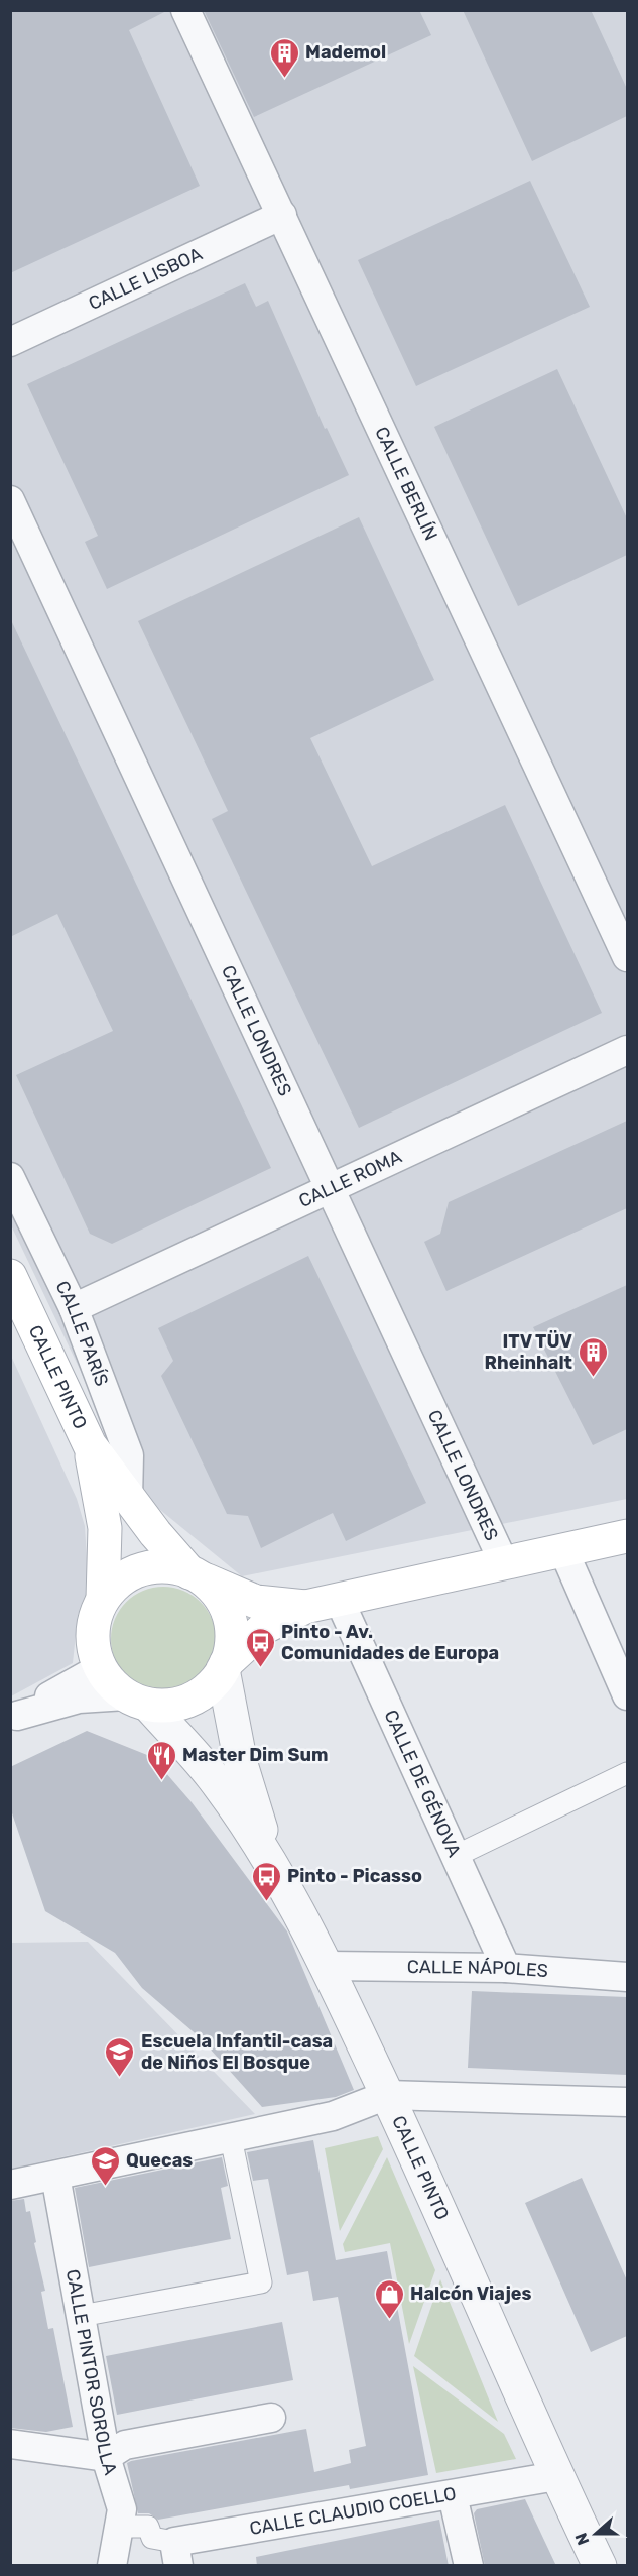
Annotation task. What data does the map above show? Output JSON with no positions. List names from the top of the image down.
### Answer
{
  "streets": {
    "main road": ["CALLE PINTO"],
    "street": [
      "CALLE LISBOA",
      "CALLE BERLÍN",
      "CALLE LONDRES",
      "CALLE ROMA",
      "CALLE PARÍS",
      "CALLE DE GÉNOVA",
      "CALLE NÁPOLES",
      "CALLE PINTOR SOROLLA",
      "CALLE CLAUDIO COELLO"
    ]
  },
  "crossings": [
    ["CALLE LISBOA", "CALLE BERLÍN"],
    ["CALLE LONDRES", "CALLE ROMA"],
    ["CALLE ROMA", "CALLE PARÍS"],
    ["CALLE PARÍS", "CALLE PINTO"],
    ["CALLE PINTO", "CALLE NÁPOLES"],
    ["CALLE PINTO", "CALLE CLAUDIO COELLO"],
    ["CALLE DE GÉNOVA", "CALLE NÁPOLES"]
  ],
  "places": {
    "building": ["Mademol", "ITV TÜV Rheinhalt"],
    "bus stop": ["Pinto - Av. Comunidades de Europa", "Pinto - Picasso"],
    "restaurant": ["Master Dim Sum"],
    "school or university": ["Escuela Infantil-casa de Niños El Bosque", "Quecas"],
    "shop": ["Halcón Viajes"]
  },
  "north": "left"
}
